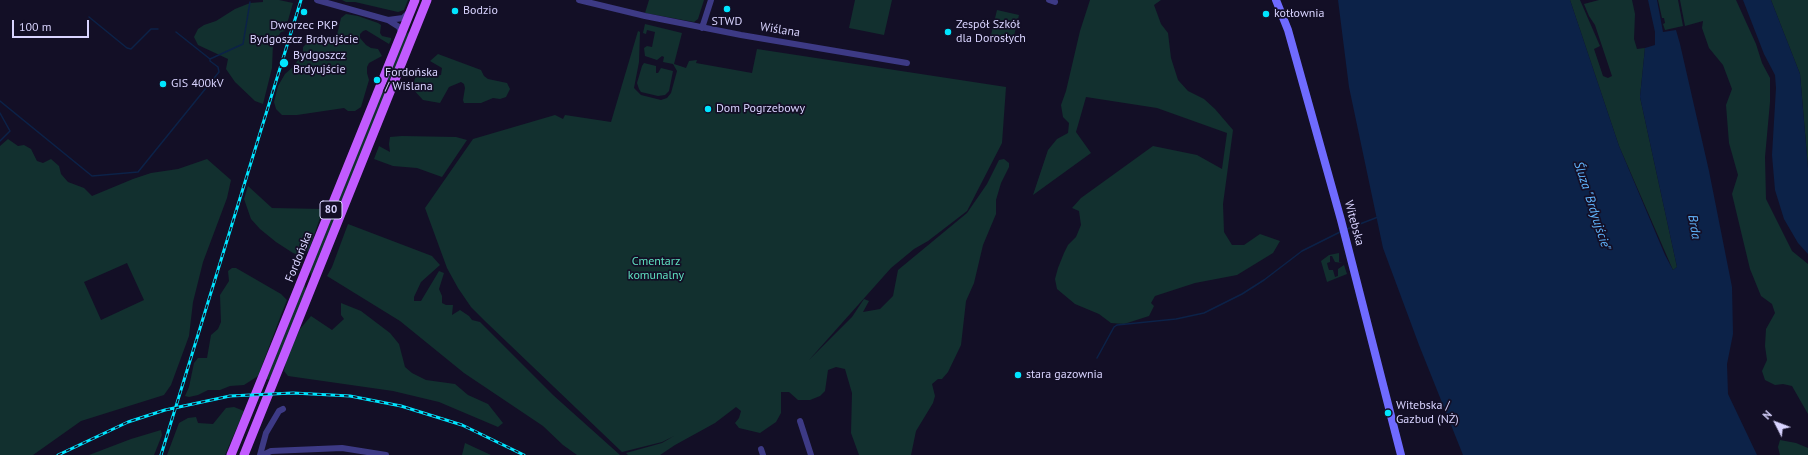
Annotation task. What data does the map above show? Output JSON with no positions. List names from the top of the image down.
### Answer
{
  "streets": {
    "main road": ["80", "Fordońska"],
    "street": ["Wiślana", "Witebska"]
  },
  "water": ["Śluza \"Brdyujście\"", "Brda"],
  "parks": ["Cmentarz komunalny"],
  "places": [
    "STWD",
    "Bodzio",
    "Dworzec PKP Bydgoszcz Brdyujście",
    "kotłownia",
    "Zespół Szkół dla Dorosłych",
    "Bydgoszcz Brdyujście",
    "Fordońska / Wiślana",
    "GIS 400kV",
    "Dom Pogrzebowy",
    "stara gazownia",
    "Witebska / Gazbud (NŻ)"
  ],
  "scale_bar": "100 m",
  "north": "top left"
}
